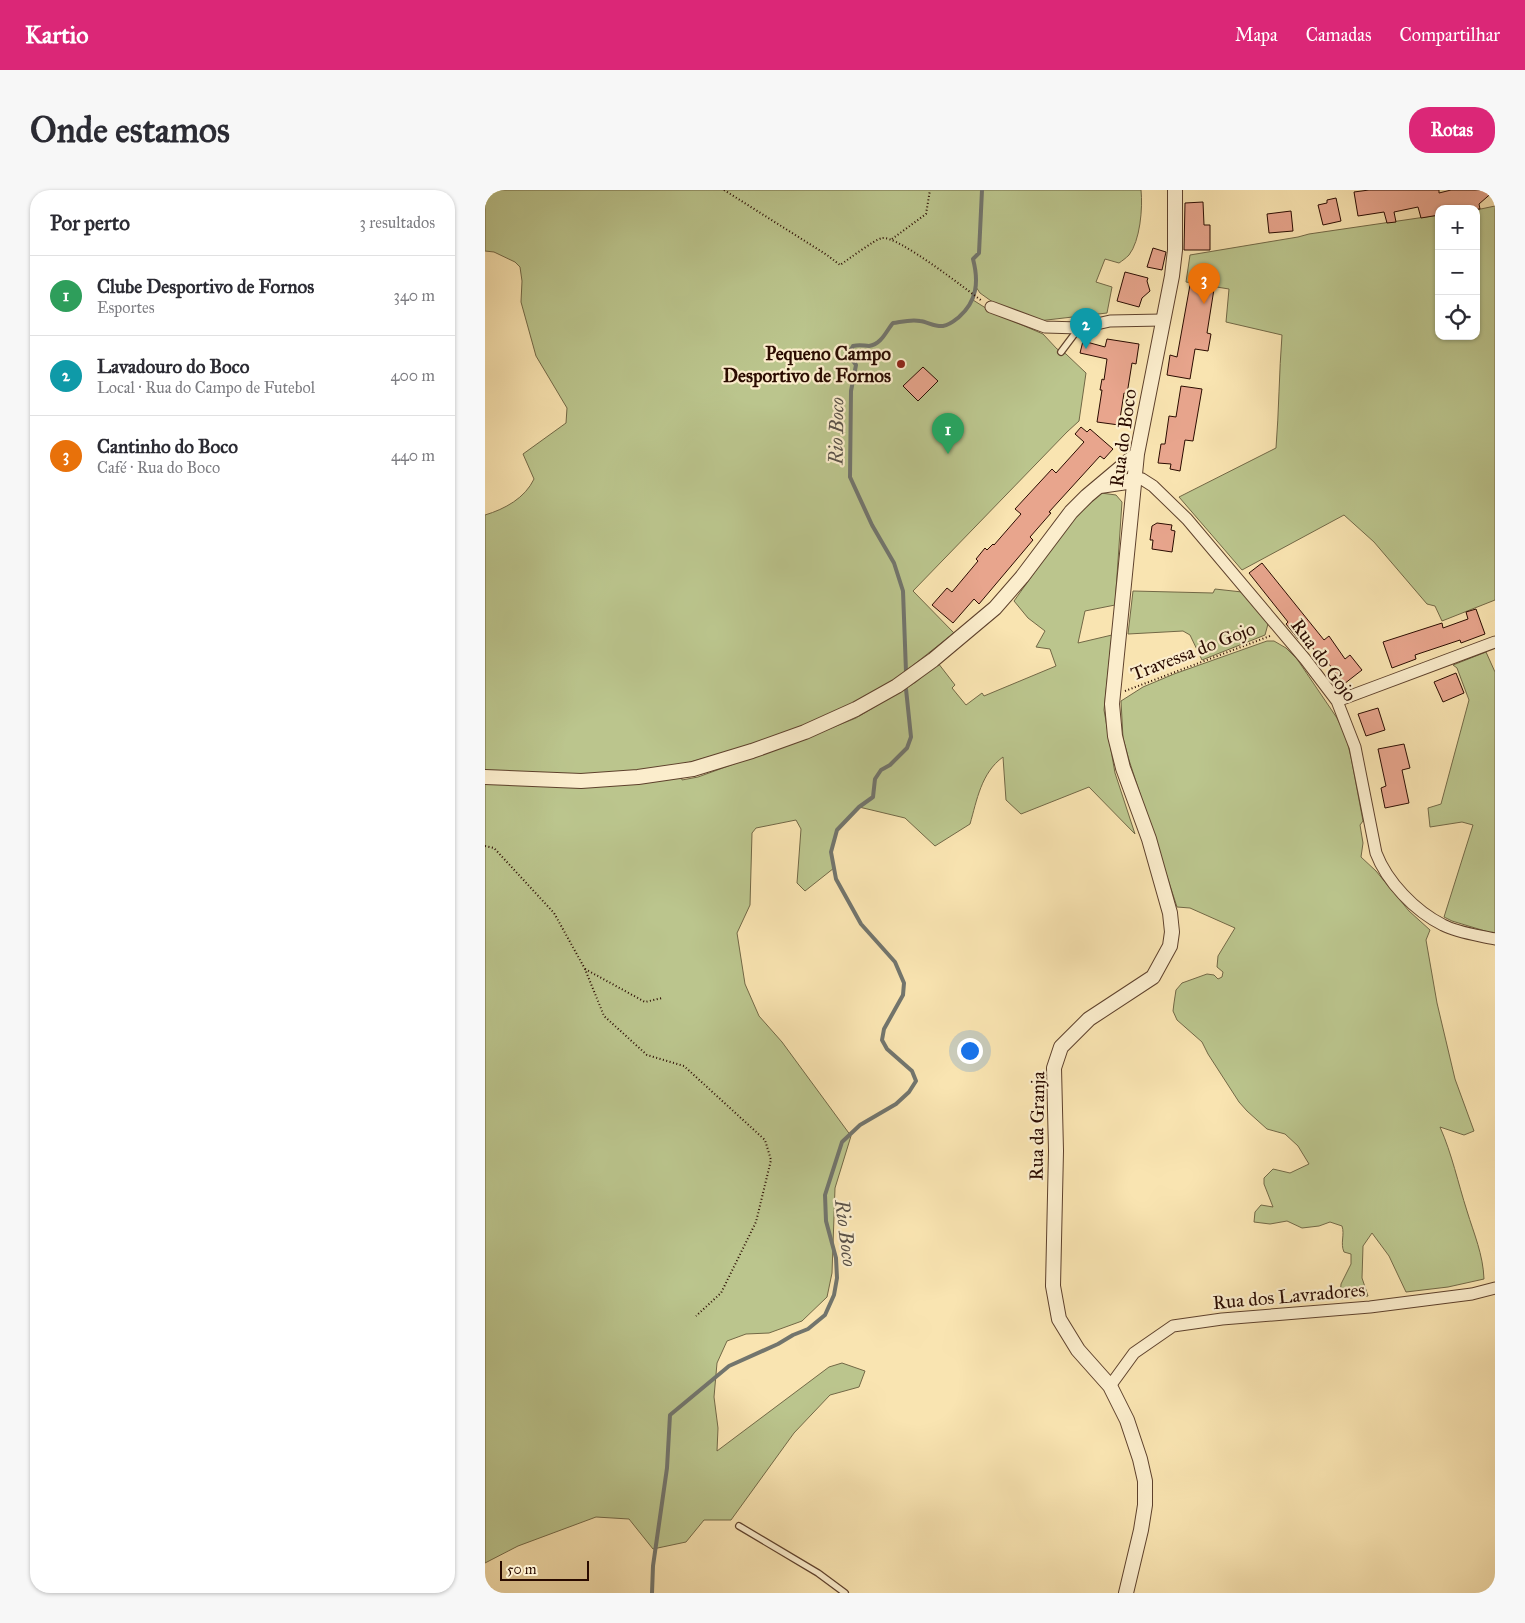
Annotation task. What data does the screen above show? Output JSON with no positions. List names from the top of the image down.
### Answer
{
  "streets": {
    "street": [
      "Rua do Boco",
      "Rua do Gojo",
      "Rua da Granja",
      "Rua dos Lavradores"
    ],
    "path": ["Travessa do Gojo"]
  },
  "crossings": [
    ["Rua do Boco", "Travessa do Gojo"],
    ["Rua do Boco", "Rua do Gojo"],
    ["Rua do Boco", "Rua da Granja"],
    ["Travessa do Gojo", "Rua do Gojo"],
    ["Travessa do Gojo", "Rua da Granja"],
    ["Rua da Granja", "Rua dos Lavradores"]
  ],
  "water": ["Rio Boco"],
  "places": ["Pequeno Campo Desportivo de Fornos"],
  "scale_bar": "50 m",
  "page": {
    "header": "Kartio",
    "nav": ["Mapa", "Camadas", "Compartilhar"],
    "buttons": "Rotas",
    "title": "Onde estamos",
    "heading": ["Por perto", "3 resultados"],
    "map_buttons": ["+", "−"],
    "list": [
      {
        "mark": "1",
        "name": "Clube Desportivo de Fornos",
        "note": "Esportes",
        "value": "340 m"
      },
      {
        "mark": "2",
        "name": "Lavadouro do Boco",
        "note": "Local · Rua do Campo de Futebol",
        "value": "400 m"
      },
      {
        "mark": "3",
        "name": "Cantinho do Boco",
        "note": "Café · Rua do Boco",
        "value": "440 m"
      }
    ],
    "pins": ["3", "2", "1"],
    "scale": "50 m"
  }
}
